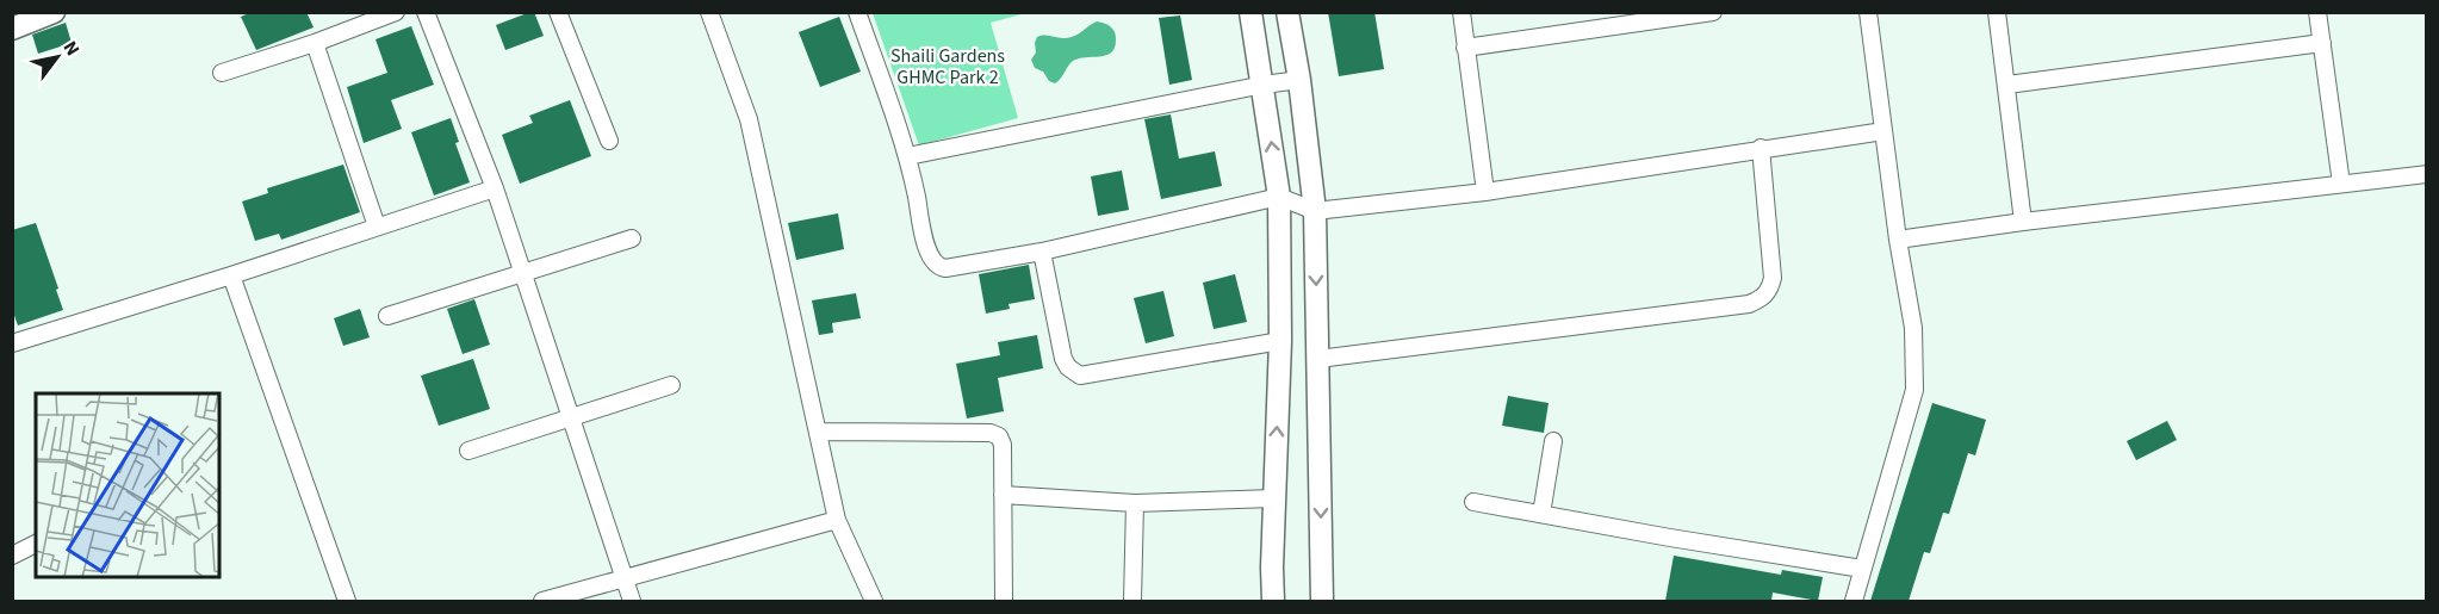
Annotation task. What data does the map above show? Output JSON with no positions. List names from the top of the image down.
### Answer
{
  "parks": ["Shaili Gardens GHMC Park 2"],
  "north": "top right"
}
